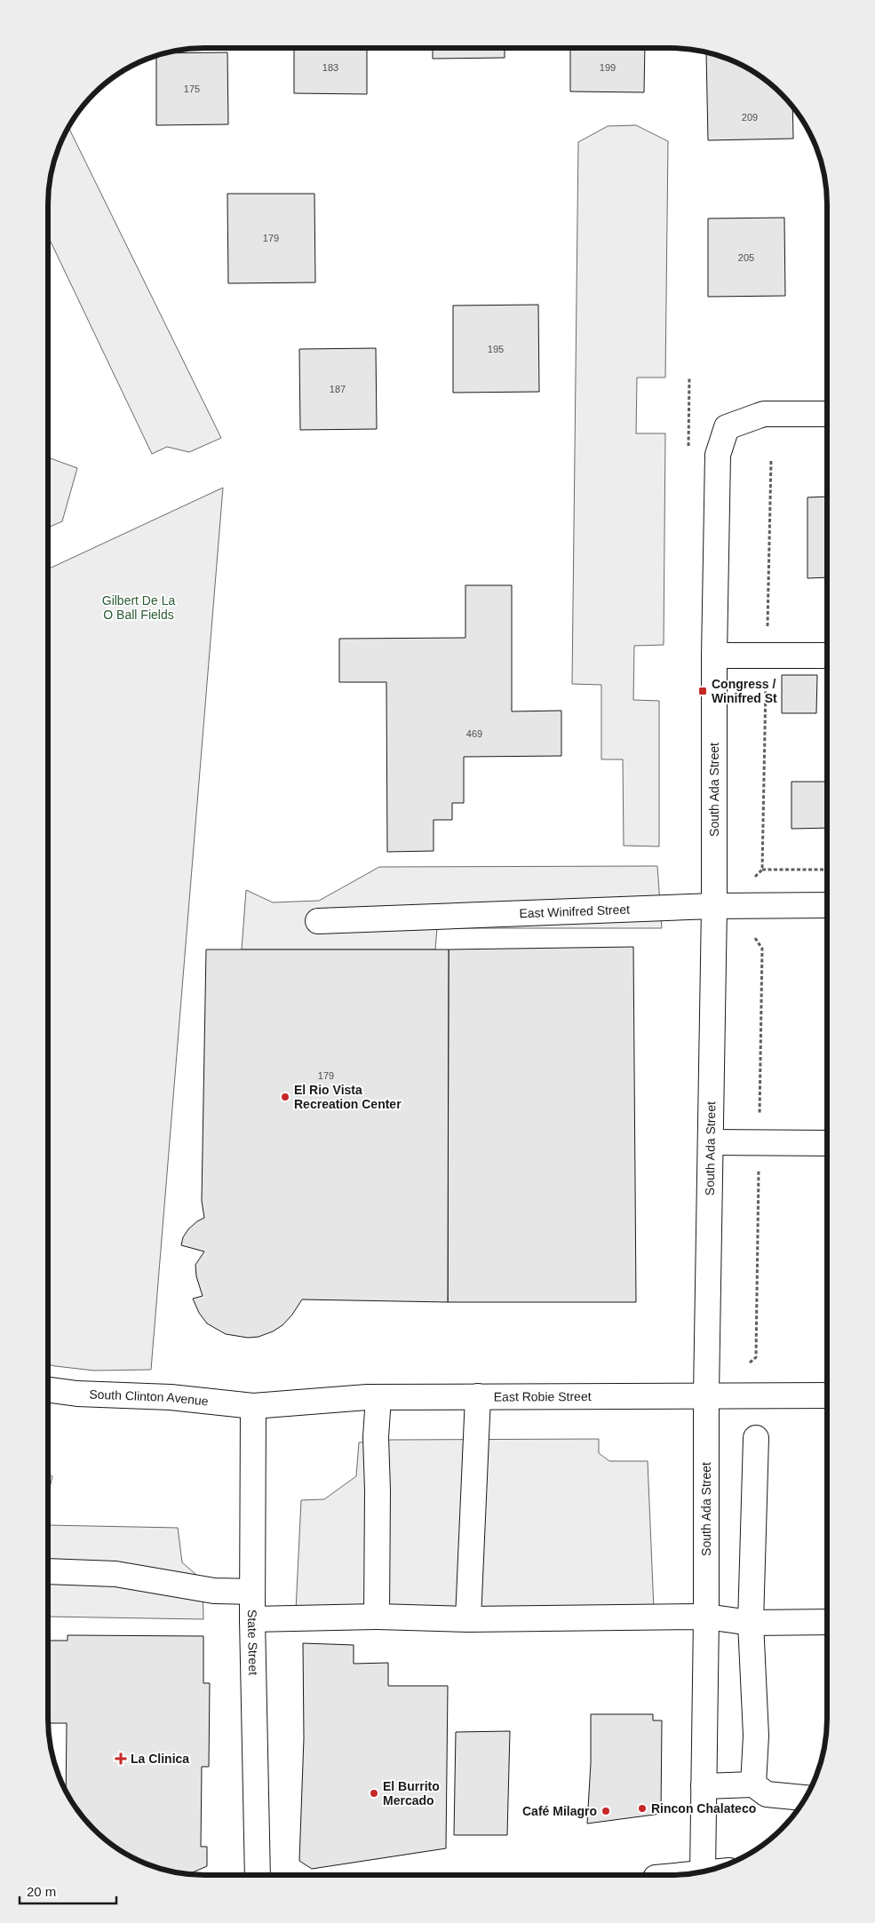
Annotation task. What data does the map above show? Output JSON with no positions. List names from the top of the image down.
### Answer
{
  "streets": {
    "street": [
      "South Ada Street",
      "East Winifred Street",
      "East Robie Street",
      "South Clinton Avenue",
      "State Street"
    ]
  },
  "crossings": [
    ["South Ada Street", "East Winifred Street"],
    ["South Ada Street", "East Robie Street"],
    ["East Robie Street", "South Clinton Avenue"],
    ["East Robie Street", "State Street"],
    ["South Clinton Avenue", "State Street"]
  ],
  "parks": ["Gilbert De La O Ball Fields"],
  "places": {
    "transit": ["Congress / Winifred St"],
    "other": [
      "El Rio Vista Recreation Center",
      "El Burrito Mercado",
      "Rincon Chalateco",
      "Café Milagro"
    ],
    "health": ["La Clinica"]
  },
  "house_numbers": [
    "183",
    "199",
    "175",
    "209",
    "179",
    "205",
    "195",
    "187",
    "469",
    "179"
  ],
  "scale_bar": "20 m"
}
